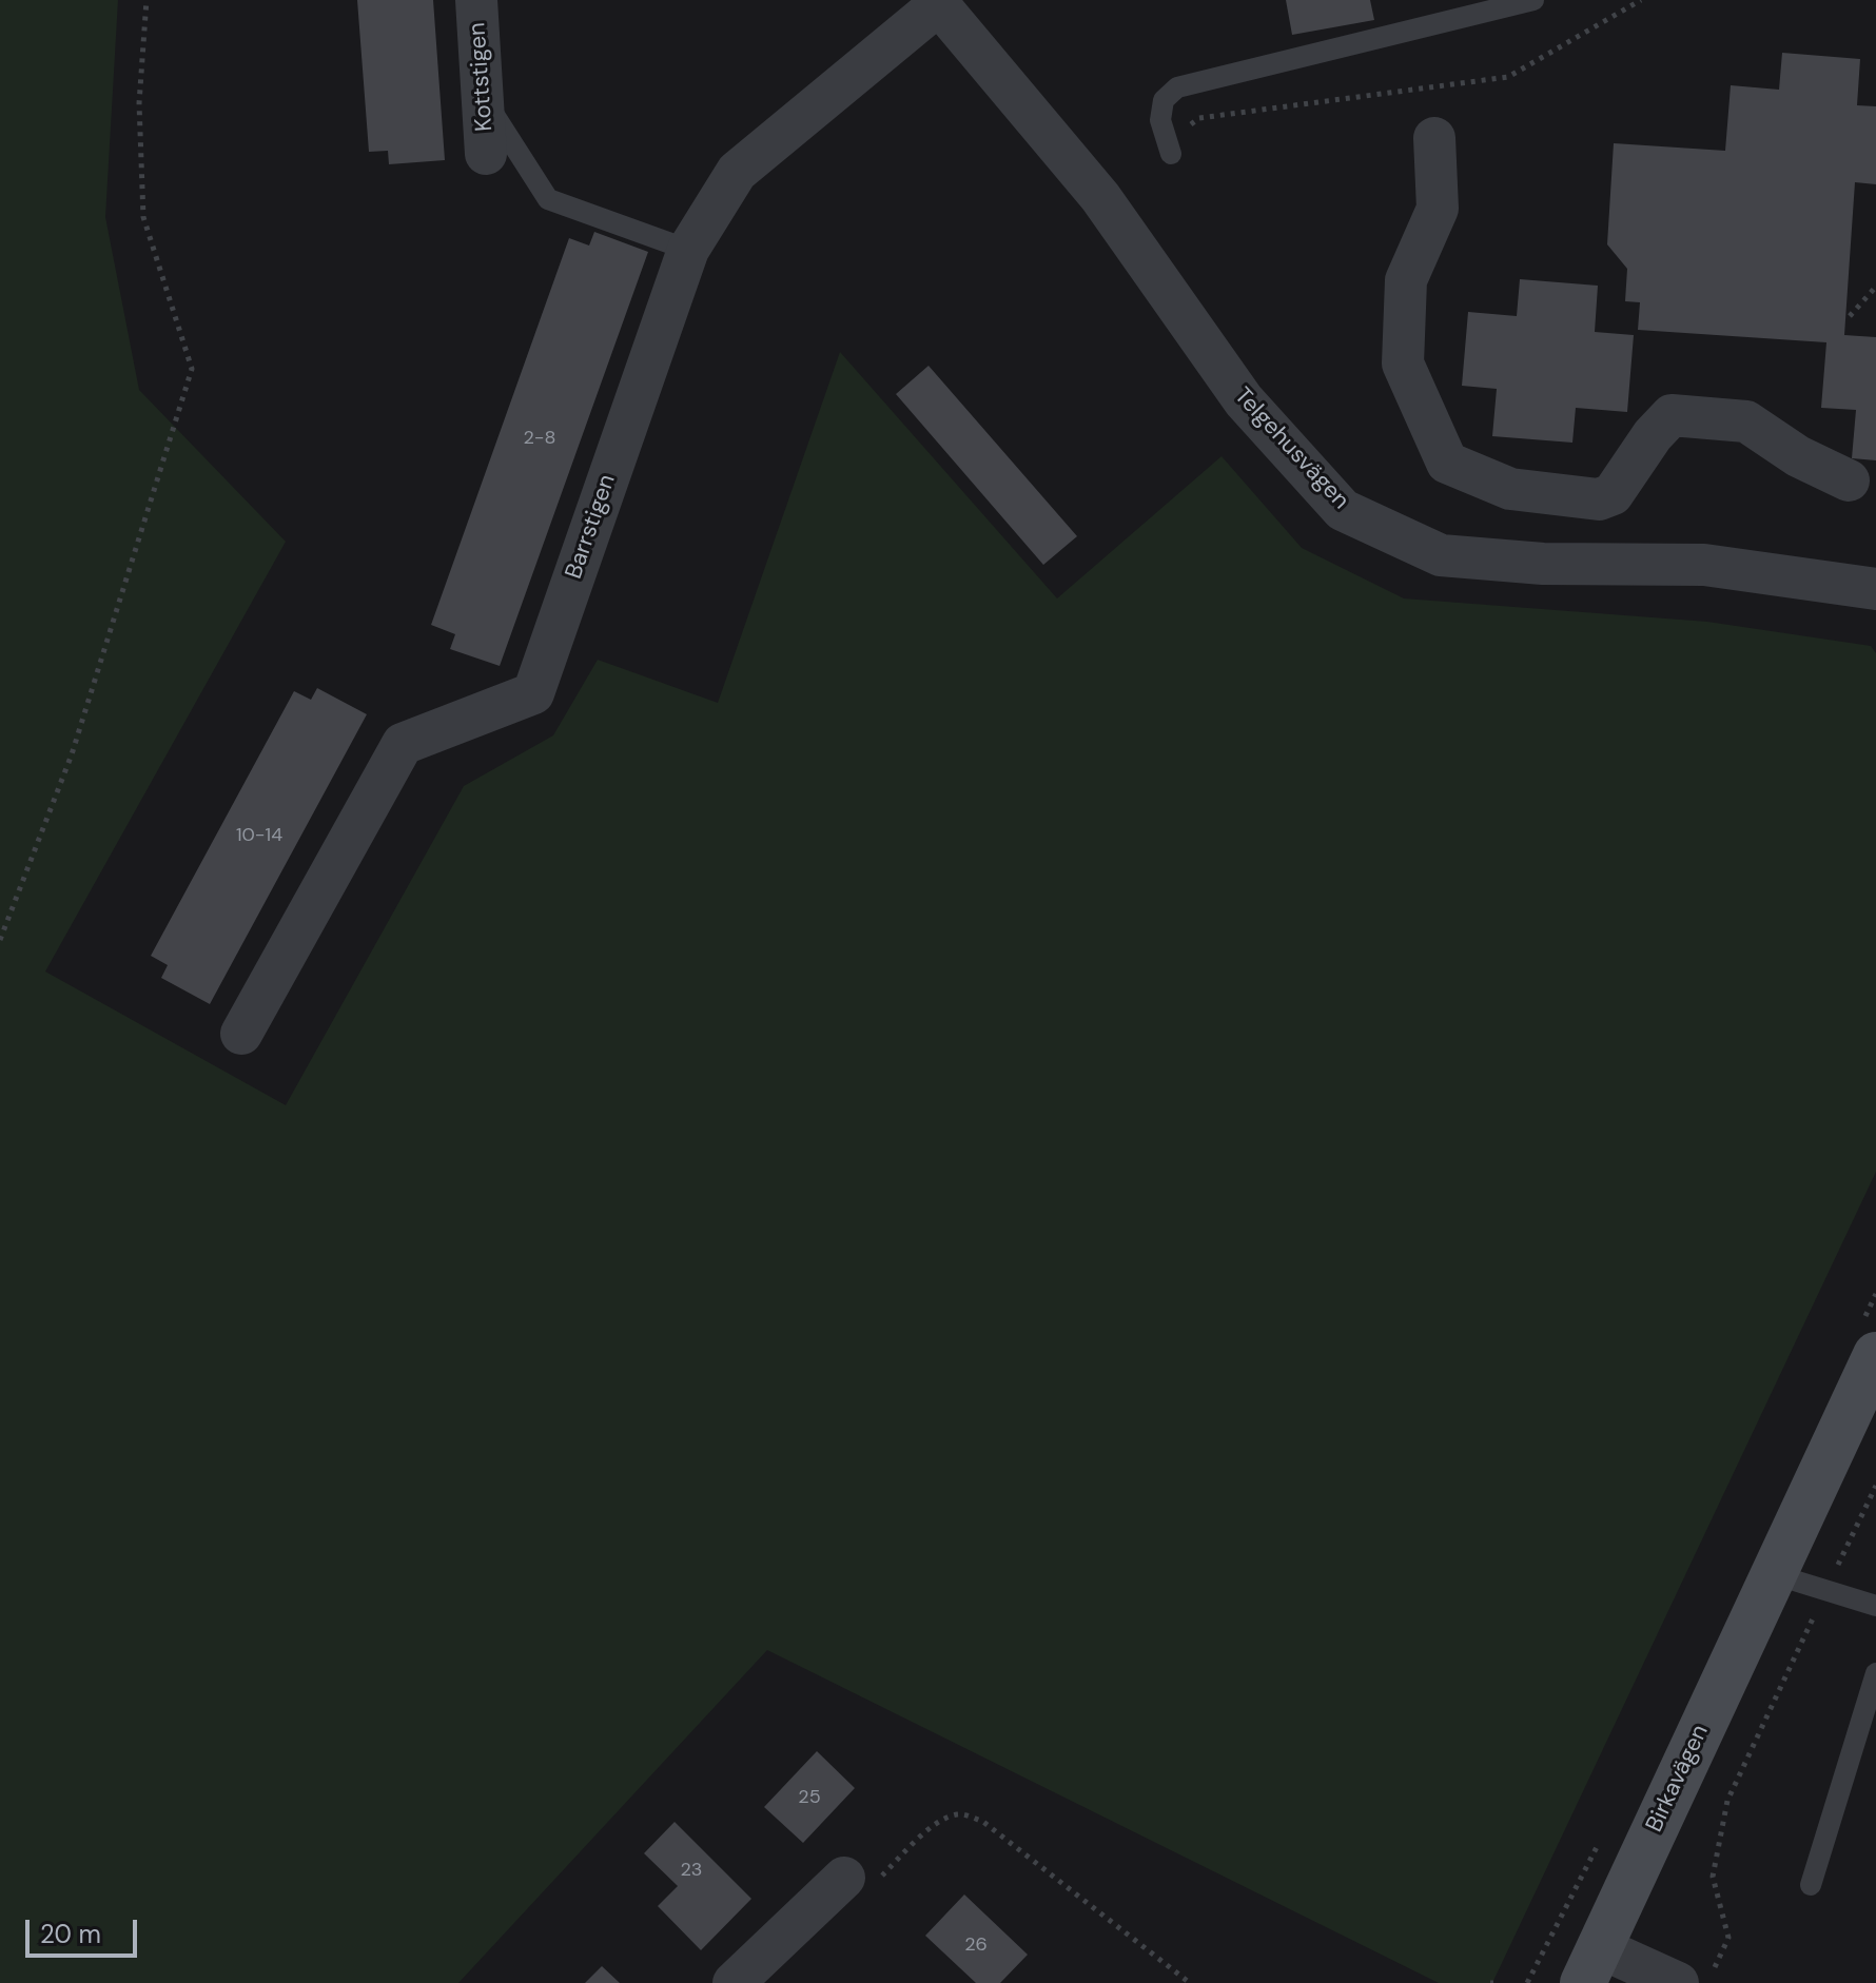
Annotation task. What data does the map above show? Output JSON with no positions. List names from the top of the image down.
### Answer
{
  "streets": {
    "street": [
      "Kottstigen",
      "Telgehusvägen",
      "Barrstigen",
      "Birkavägen"
    ]
  },
  "crossings": [
    ["Telgehusvägen", "Barrstigen"]
  ],
  "house_numbers": [
    "2-8",
    "10-14",
    "25",
    "23",
    "26"
  ],
  "scale_bar": "20 m"
}
